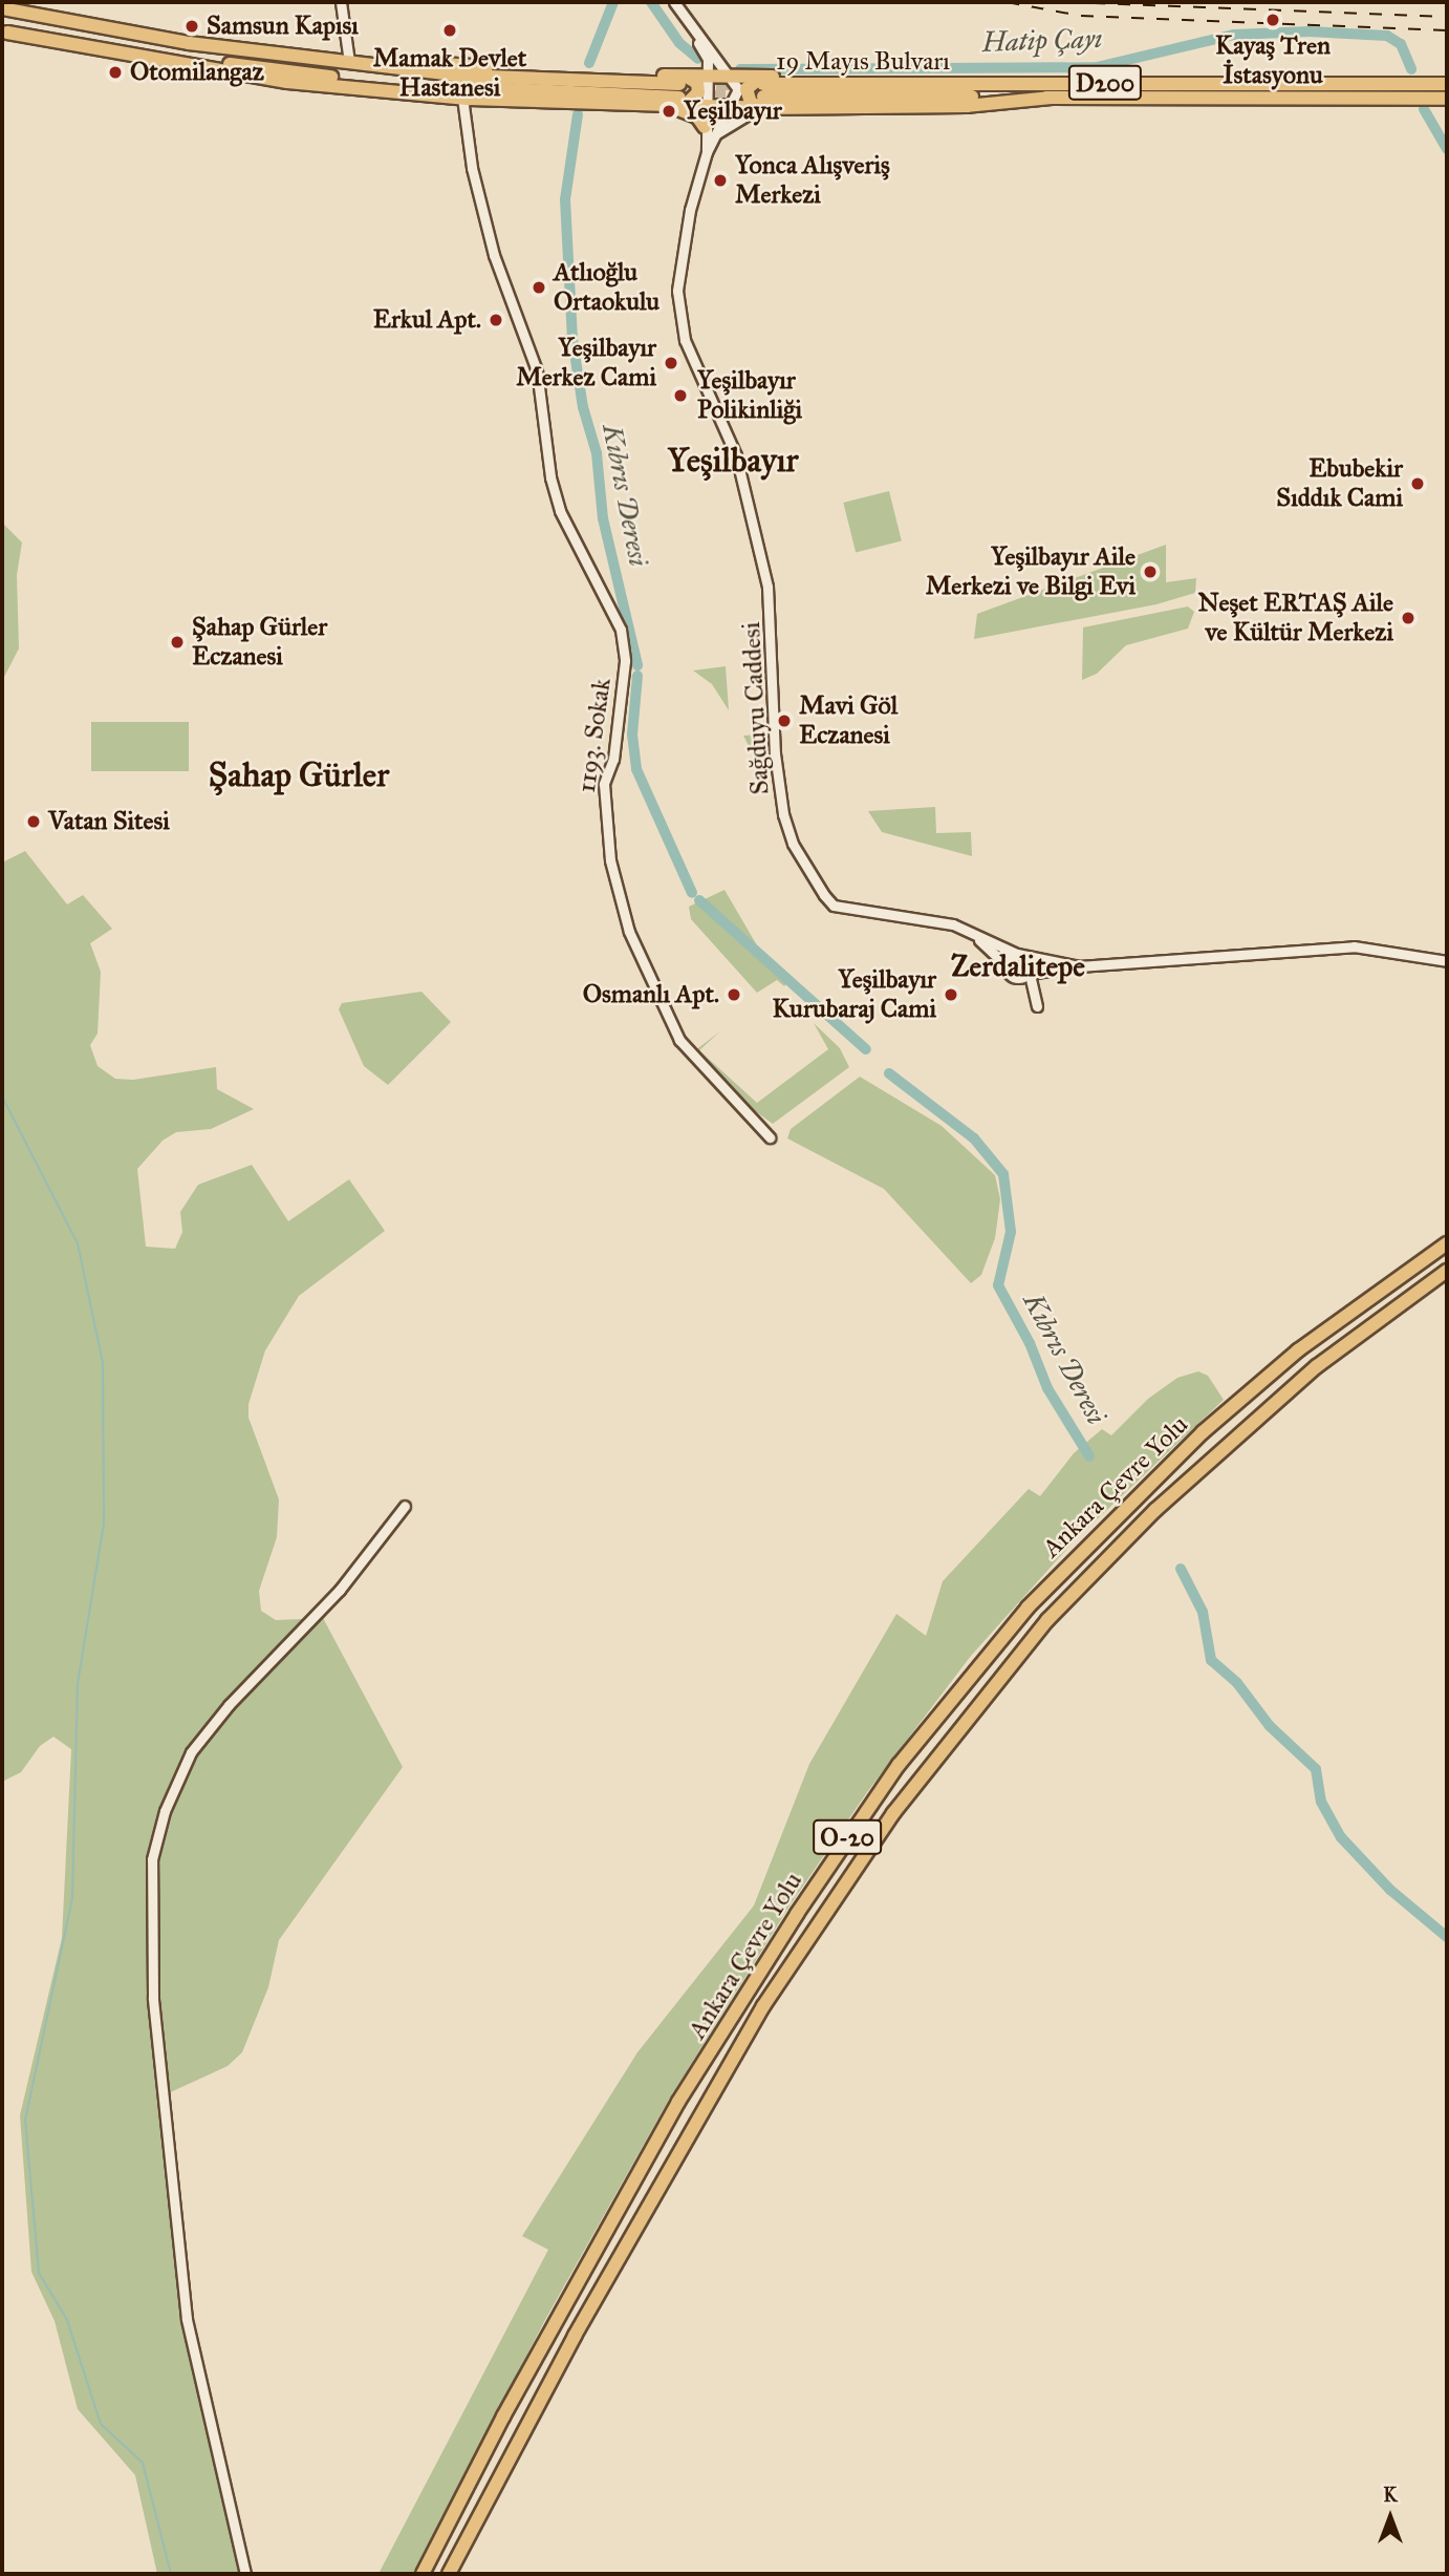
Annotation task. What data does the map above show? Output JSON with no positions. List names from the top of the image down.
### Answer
{
  "streets": {
    "highway": ["D200", "Ankara Çevre Yolu", "O-20"],
    "street": ["Sağduyu Caddesi", "1193. Sokak"]
  },
  "districts": ["Yeşilbayır", "Şahap Gürler", "Zerdalitepe"],
  "water": ["Hatip Çayı", "Kıbrıs Deresi"],
  "places": [
    "Kayaş Tren İstasyonu",
    "Samsun Kapısı",
    "Mamak Devlet Hastanesi",
    "Otomilangaz",
    "Yeşilbayır",
    "Yonca Alışveriş Merkezi",
    "Atlıoğlu Ortaokulu",
    "Erkul Apt.",
    "Yeşilbayır Merkez Cami",
    "Yeşilbayır Polikinliği",
    "Ebubekir Sıddık Cami",
    "Yeşilbayır Aile Merkezi ve Bilgi Evi",
    "Neşet ERTAŞ Aile ve Kültür Merkezi",
    "Şahap Gürler Eczanesi",
    "Mavi Göl Eczanesi",
    "Vatan Sitesi",
    "Osmanlı Apt.",
    "Yeşilbayır Kurubaraj Cami"
  ],
  "north": "top"
}
